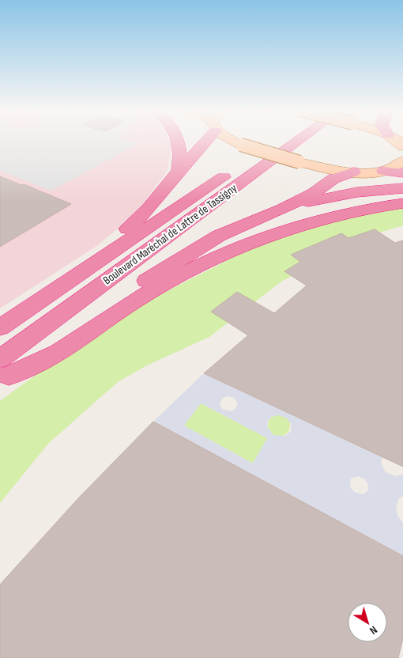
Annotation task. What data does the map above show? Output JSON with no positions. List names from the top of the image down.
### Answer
{
  "streets": {
    "highway": ["Boulevard Maréchal de Lattre de Tassigny"]
  },
  "north": "bottom right"
}
